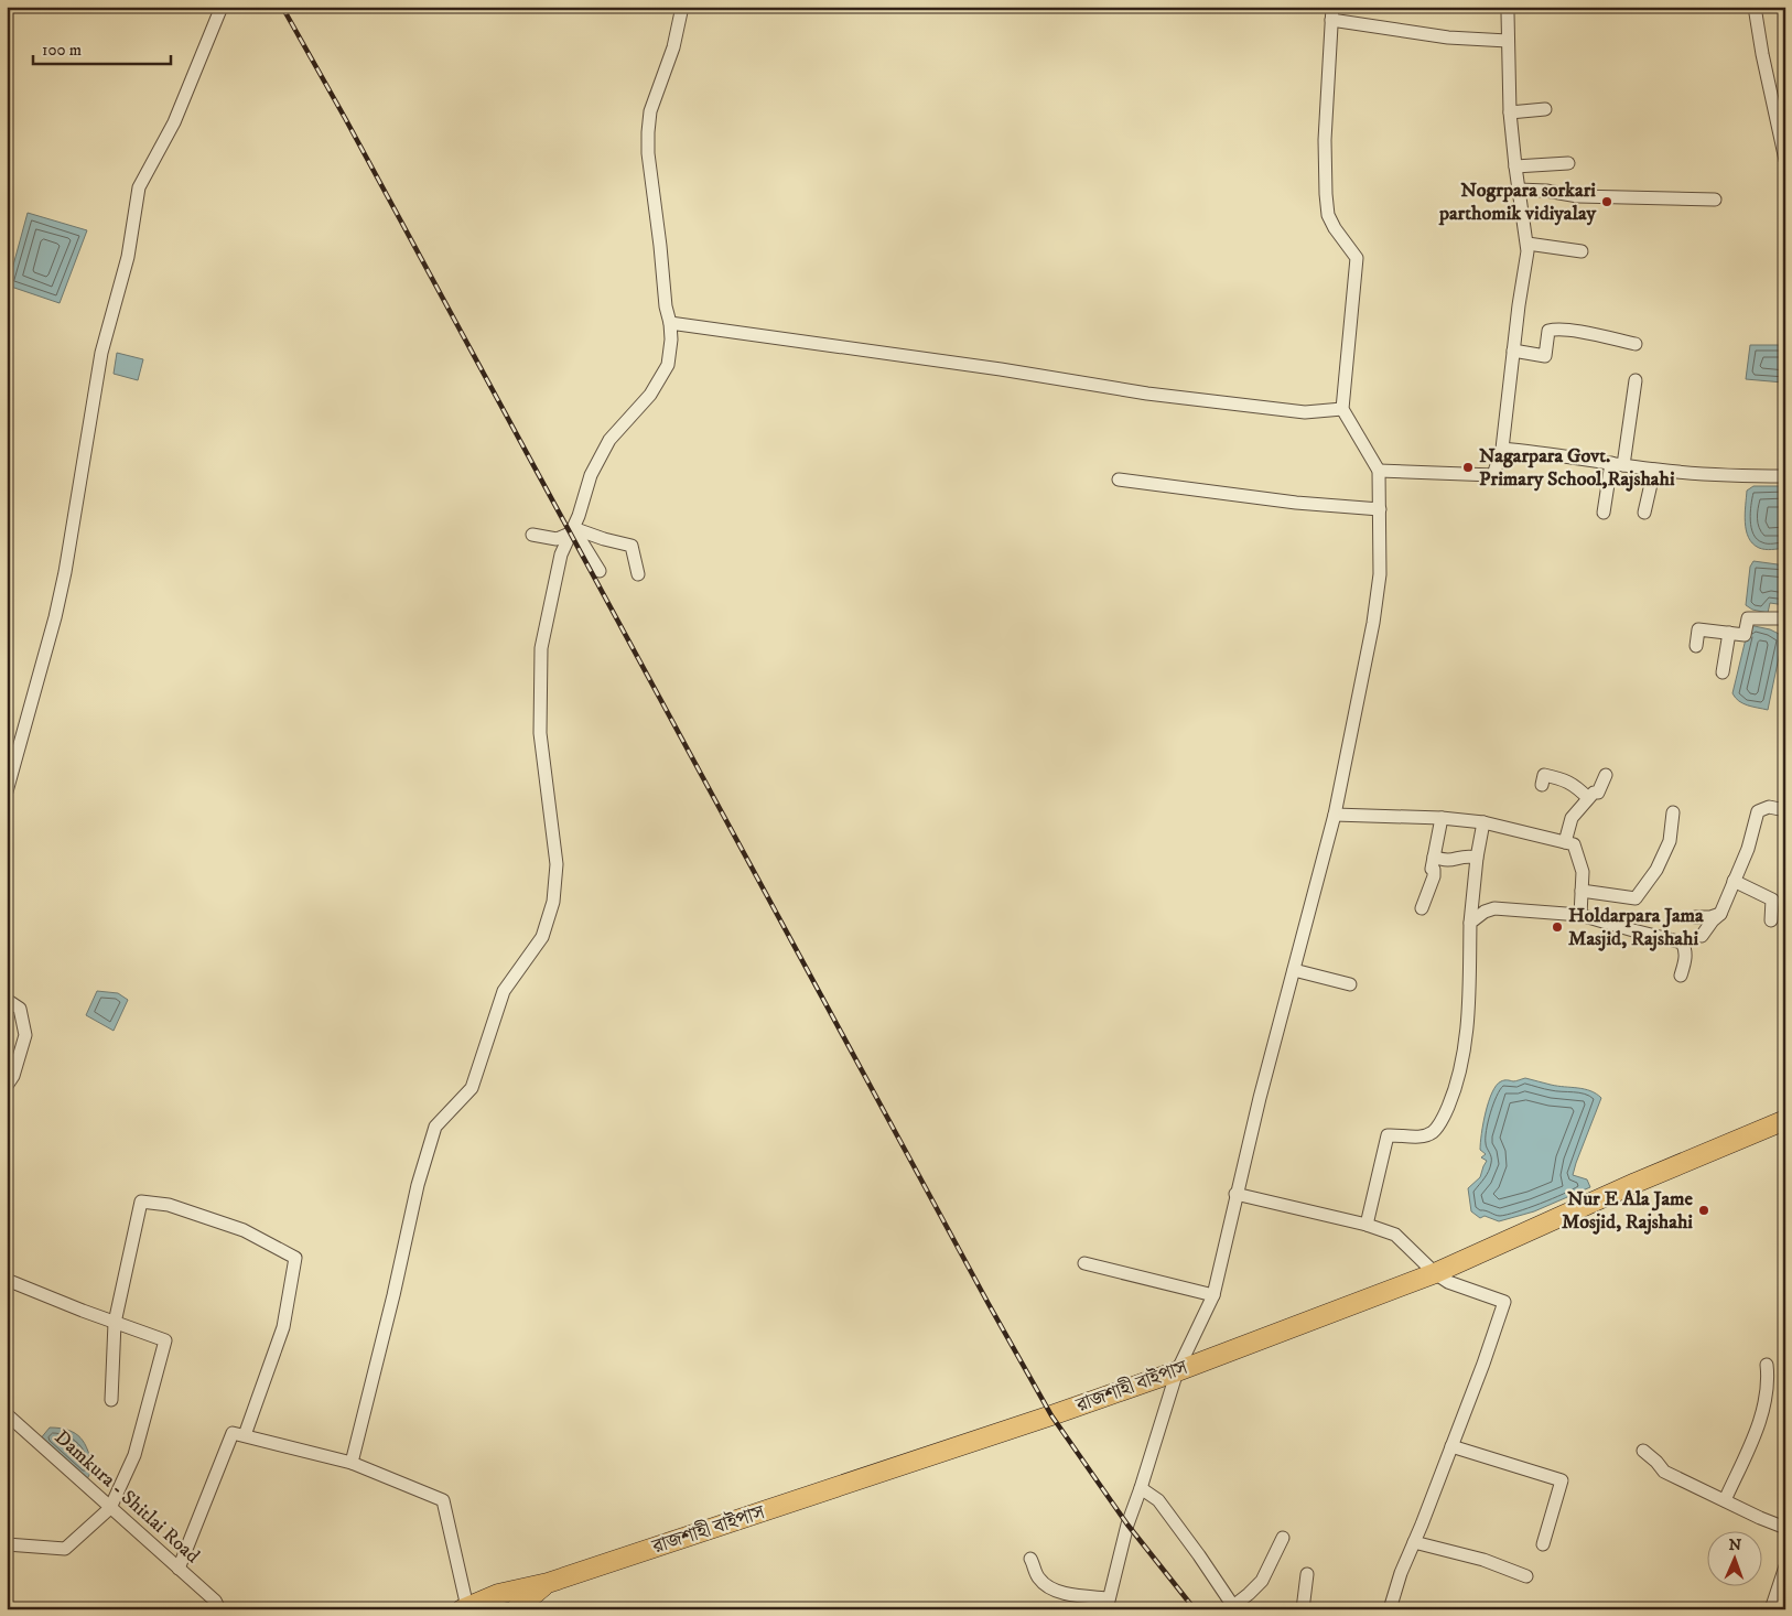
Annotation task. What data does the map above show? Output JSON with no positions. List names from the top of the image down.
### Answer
{
  "streets": {
    "highway": ["রাজশাহী বাইপাস"],
    "street": ["Damkura - Shitlai Road"]
  },
  "places": [
    "Nogrpara sorkari parthomik vidiyalay",
    "Nagarpara Govt. Primary School,Rajshahi",
    "Holdarpara Jama Masjid, Rajshahi",
    "Nur E Ala Jame Mosjid, Rajshahi"
  ],
  "scale_bar": "100 m",
  "north": "top"
}
